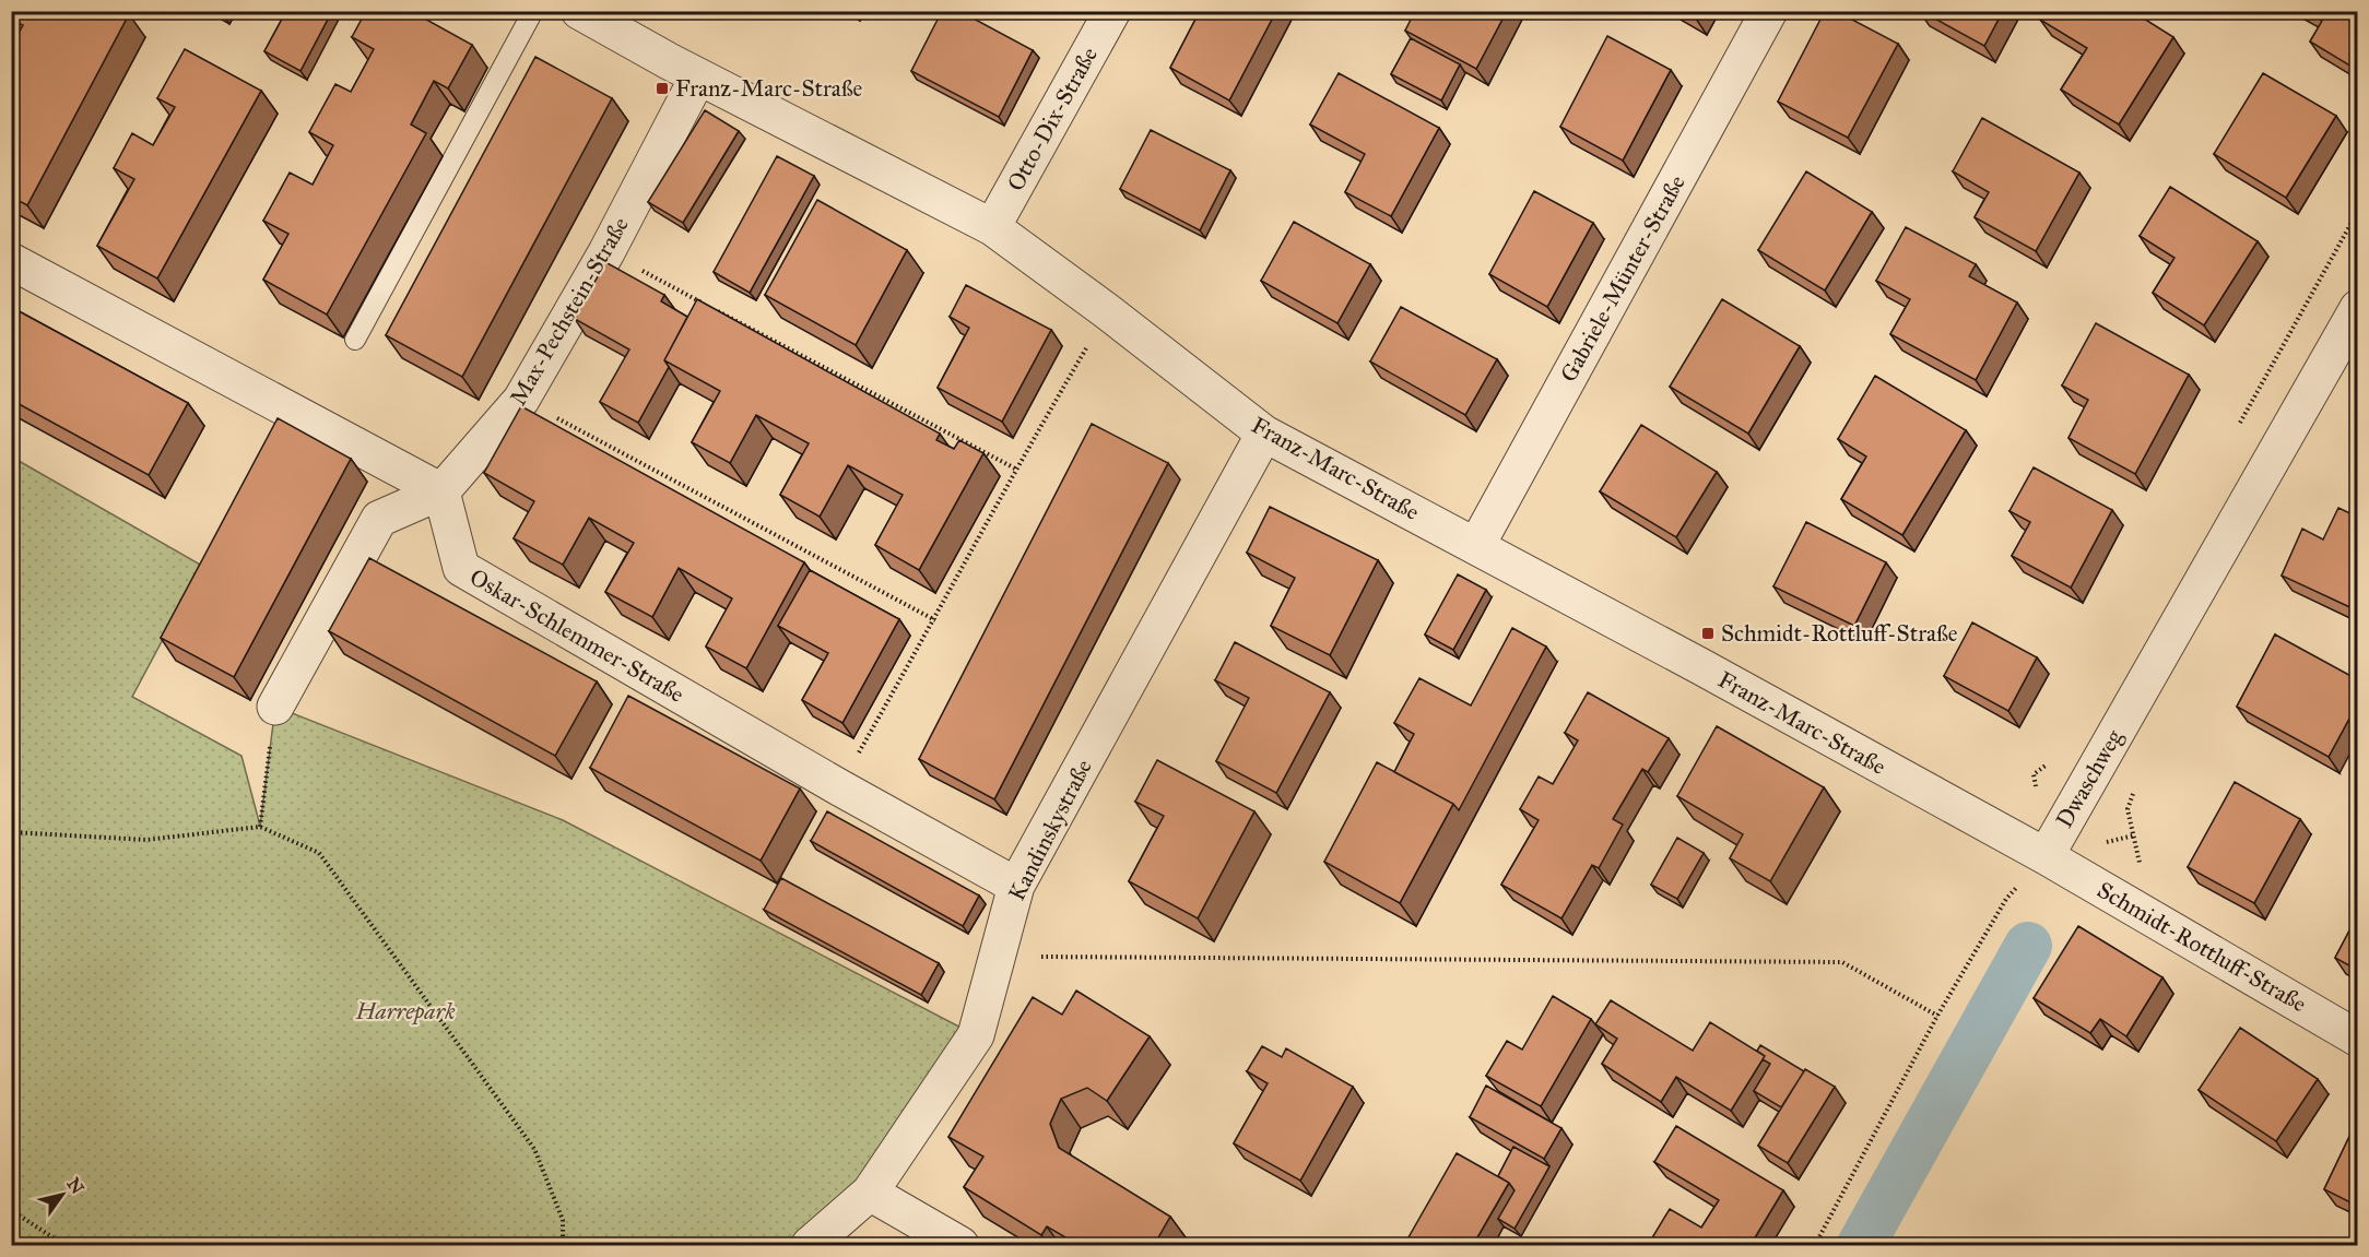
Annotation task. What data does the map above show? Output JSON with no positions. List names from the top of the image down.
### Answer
{
  "streets": {
    "street": [
      "Otto-Dix-Straße",
      "Gabriele-Münter-Straße",
      "Max-Pechstein-Straße",
      "Franz-Marc-Straße",
      "Oskar-Schlemmer-Straße",
      "Dwaschweg",
      "Kandinskystraße",
      "Schmidt-Rottluff-Straße"
    ]
  },
  "crossings": [
    ["Otto-Dix-Straße", "Franz-Marc-Straße"],
    ["Gabriele-Münter-Straße", "Franz-Marc-Straße"],
    ["Max-Pechstein-Straße", "Franz-Marc-Straße"],
    ["Max-Pechstein-Straße", "Oskar-Schlemmer-Straße"],
    ["Franz-Marc-Straße", "Dwaschweg"],
    ["Franz-Marc-Straße", "Kandinskystraße"],
    ["Franz-Marc-Straße", "Schmidt-Rottluff-Straße"],
    ["Oskar-Schlemmer-Straße", "Kandinskystraße"],
    ["Dwaschweg", "Schmidt-Rottluff-Straße"]
  ],
  "parks": ["Harrepark"],
  "places": {
    "transit": ["Franz-Marc-Straße", "Schmidt-Rottluff-Straße"]
  },
  "north": "top right"
}
